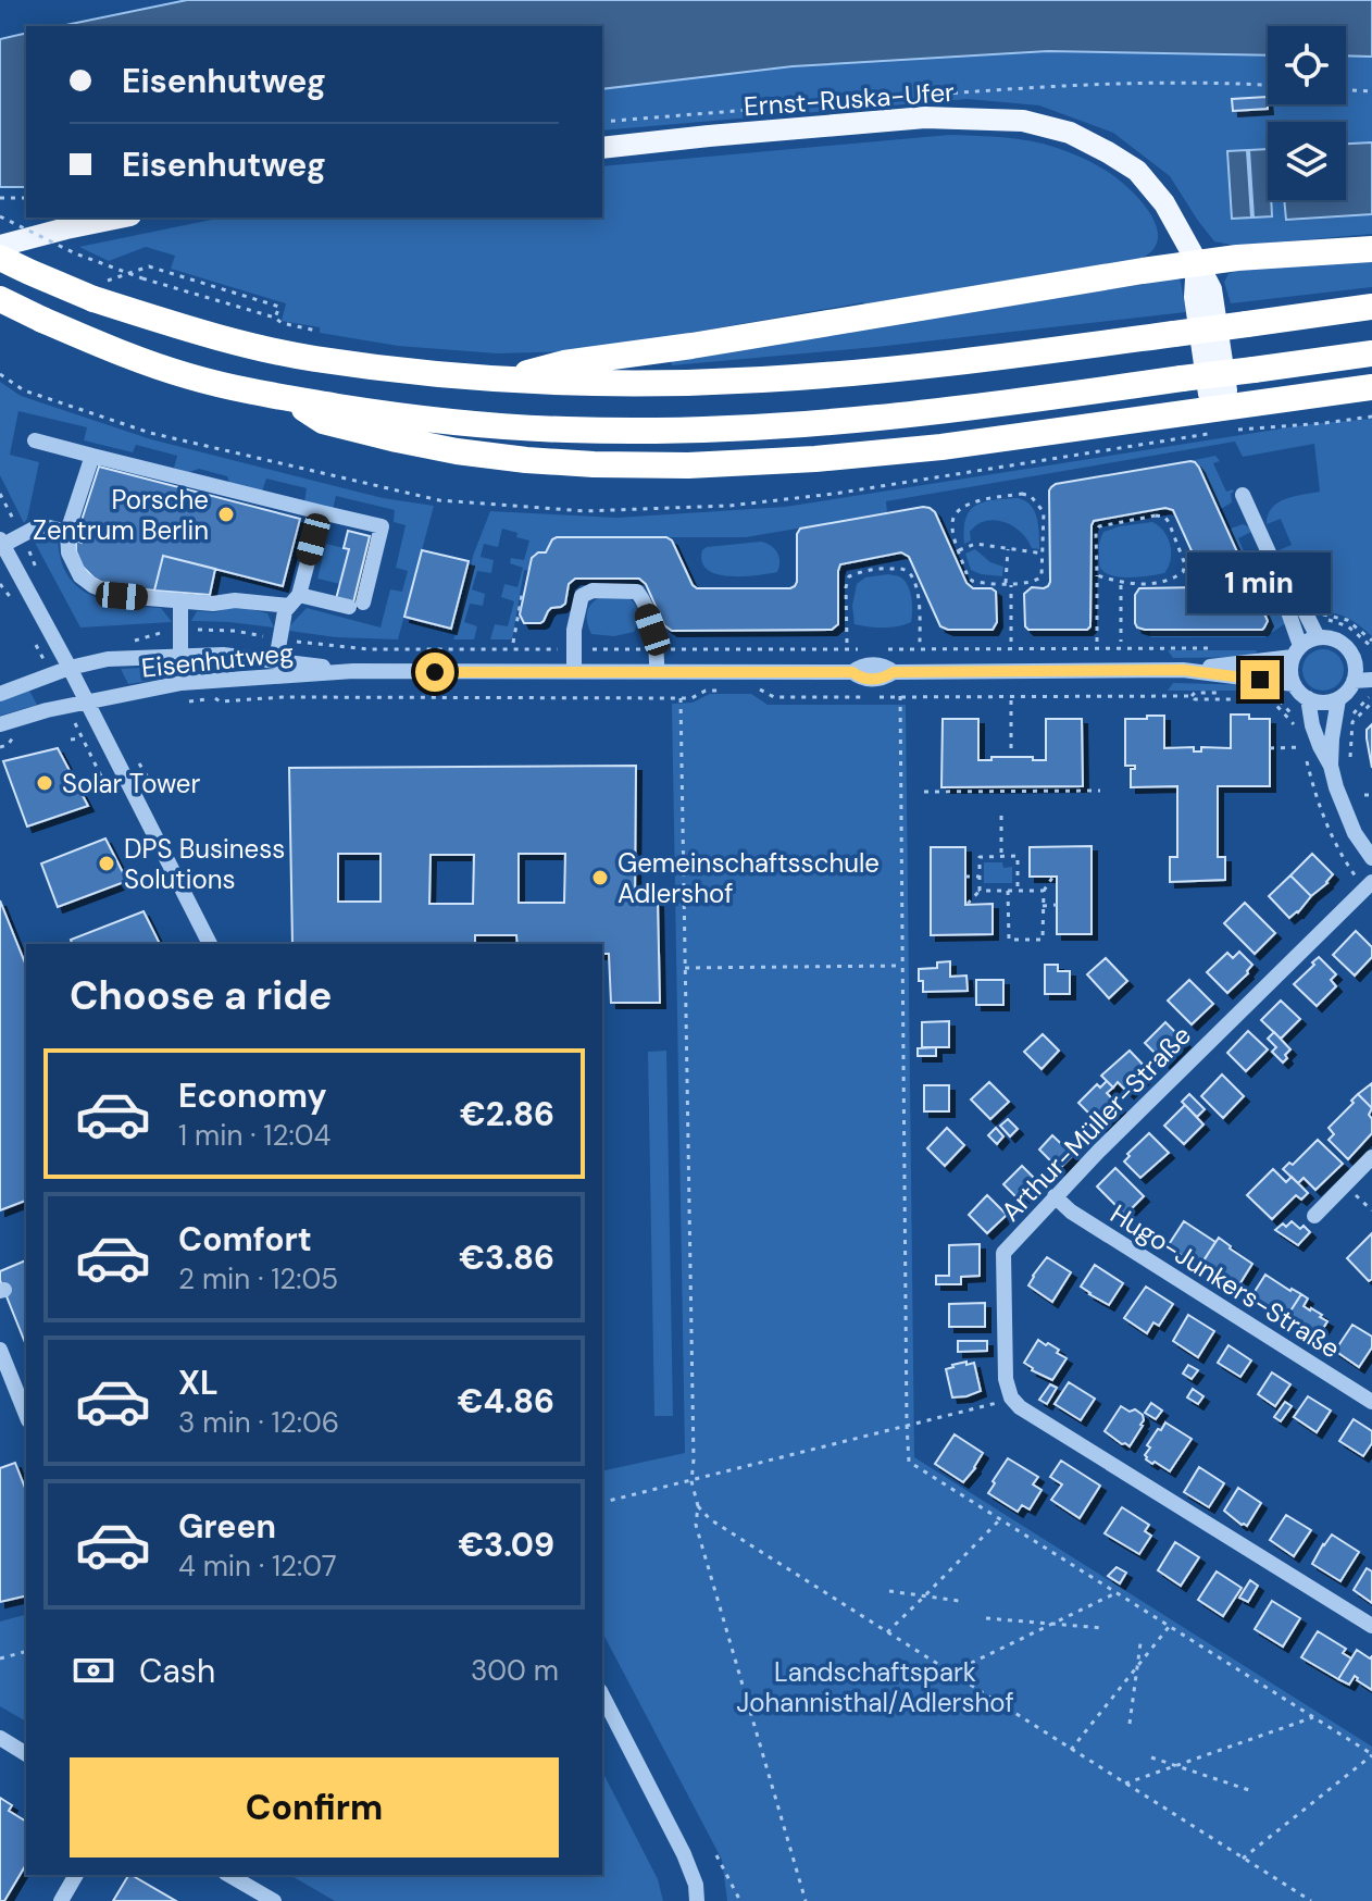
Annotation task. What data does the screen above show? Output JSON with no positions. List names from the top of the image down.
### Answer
{
  "streets": {
    "main road": ["Ernst-Ruska-Ufer"],
    "street": ["Eisenhutweg", "Arthur-Müller-Straße", "Hugo-Junkers-Straße"]
  },
  "crossings": [
    ["Arthur-Müller-Straße", "Hugo-Junkers-Straße"]
  ],
  "parks": ["Landschaftspark Johannisthal/Adlershof"],
  "places": [
    "Porsche Zentrum Berlin",
    "Solar Tower",
    "DPS Business Solutions",
    "Gemeinschaftsschule Adlershof"
  ],
  "page": {
    "banner": ["Eisenhutweg", "Eisenhutweg"],
    "bubble": "1 min",
    "heading": "Choose a ride",
    "list": [
      {
        "name": "Economy",
        "note": "1 min · 12:04",
        "value": "€2.86"
      },
      {
        "name": "Comfort",
        "note": "2 min · 12:05",
        "value": "€3.86"
      },
      {
        "name": "XL",
        "note": "3 min · 12:06",
        "value": "€4.86"
      },
      {
        "name": "Green",
        "note": "4 min · 12:07",
        "value": "€3.09"
      }
    ],
    "pay": ["Cash", "300 m"],
    "buttons": "Confirm"
  }
}
